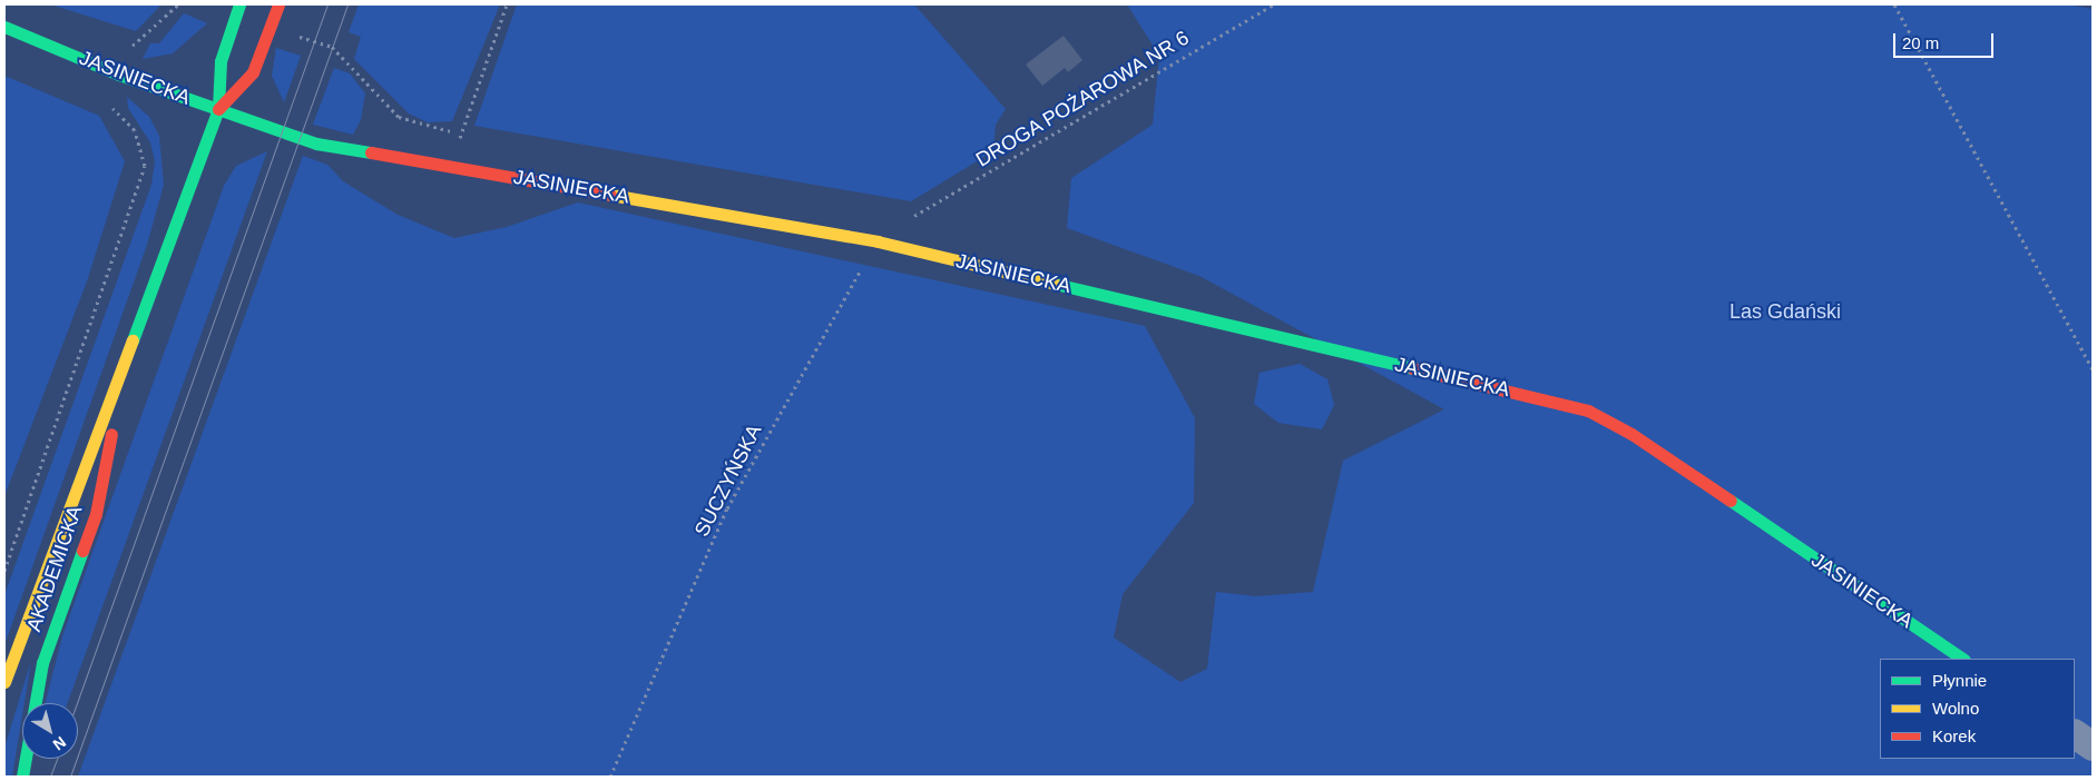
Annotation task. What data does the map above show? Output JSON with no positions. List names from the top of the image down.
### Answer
{
  "streets": {
    "street": ["JASINIECKA", "AKADEMICKA"],
    "path": ["DROGA POŻAROWA NR 6", "SUCZYŃSKA"]
  },
  "crossings": [
    ["JASINIECKA", "SUCZYŃSKA"],
    ["JASINIECKA", "AKADEMICKA"],
    ["DROGA POŻAROWA NR 6", "SUCZYŃSKA"]
  ],
  "parks": ["Las Gdański"],
  "legend": ["Płynnie", "Wolno", "Korek"],
  "scale_bar": "20 m",
  "north": "bottom right"
}
